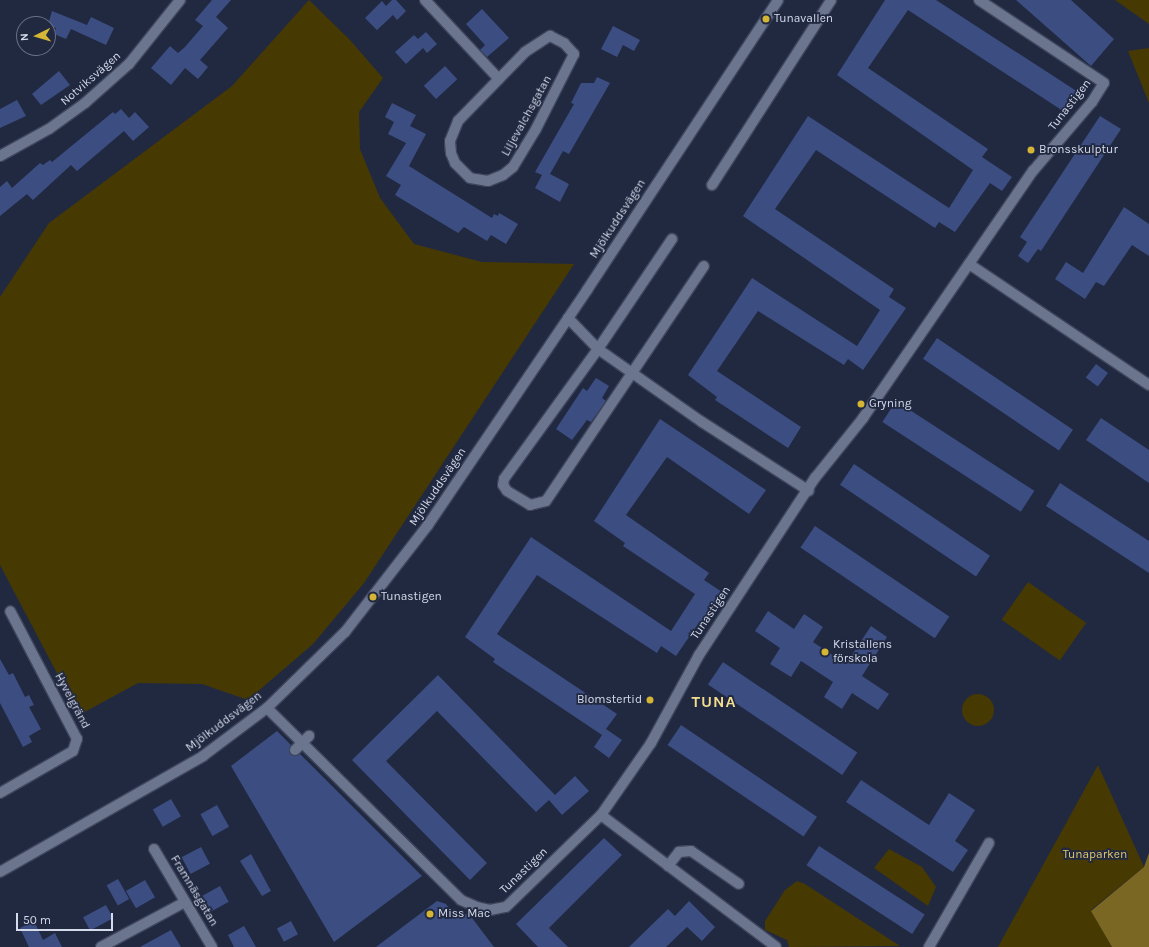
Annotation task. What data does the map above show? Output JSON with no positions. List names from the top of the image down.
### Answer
{
  "streets": {
    "street": [
      "Notviksvägen",
      "Tunastigen",
      "Liljevalchsgatan",
      "Mjölkuddsvägen",
      "Hyvelgränd",
      "Framnäsgatan"
    ]
  },
  "crossings": [
    ["Tunastigen", "Mjölkuddsvägen"]
  ],
  "districts": ["TUNA"],
  "parks": ["Tunaparken"],
  "places": [
    "Tunavallen",
    "Bronsskulptur",
    "Gryning",
    "Tunastigen",
    "Kristallens förskola",
    "Blomstertid",
    "Miss Mac"
  ],
  "scale_bar": "50 m",
  "north": "left"
}
